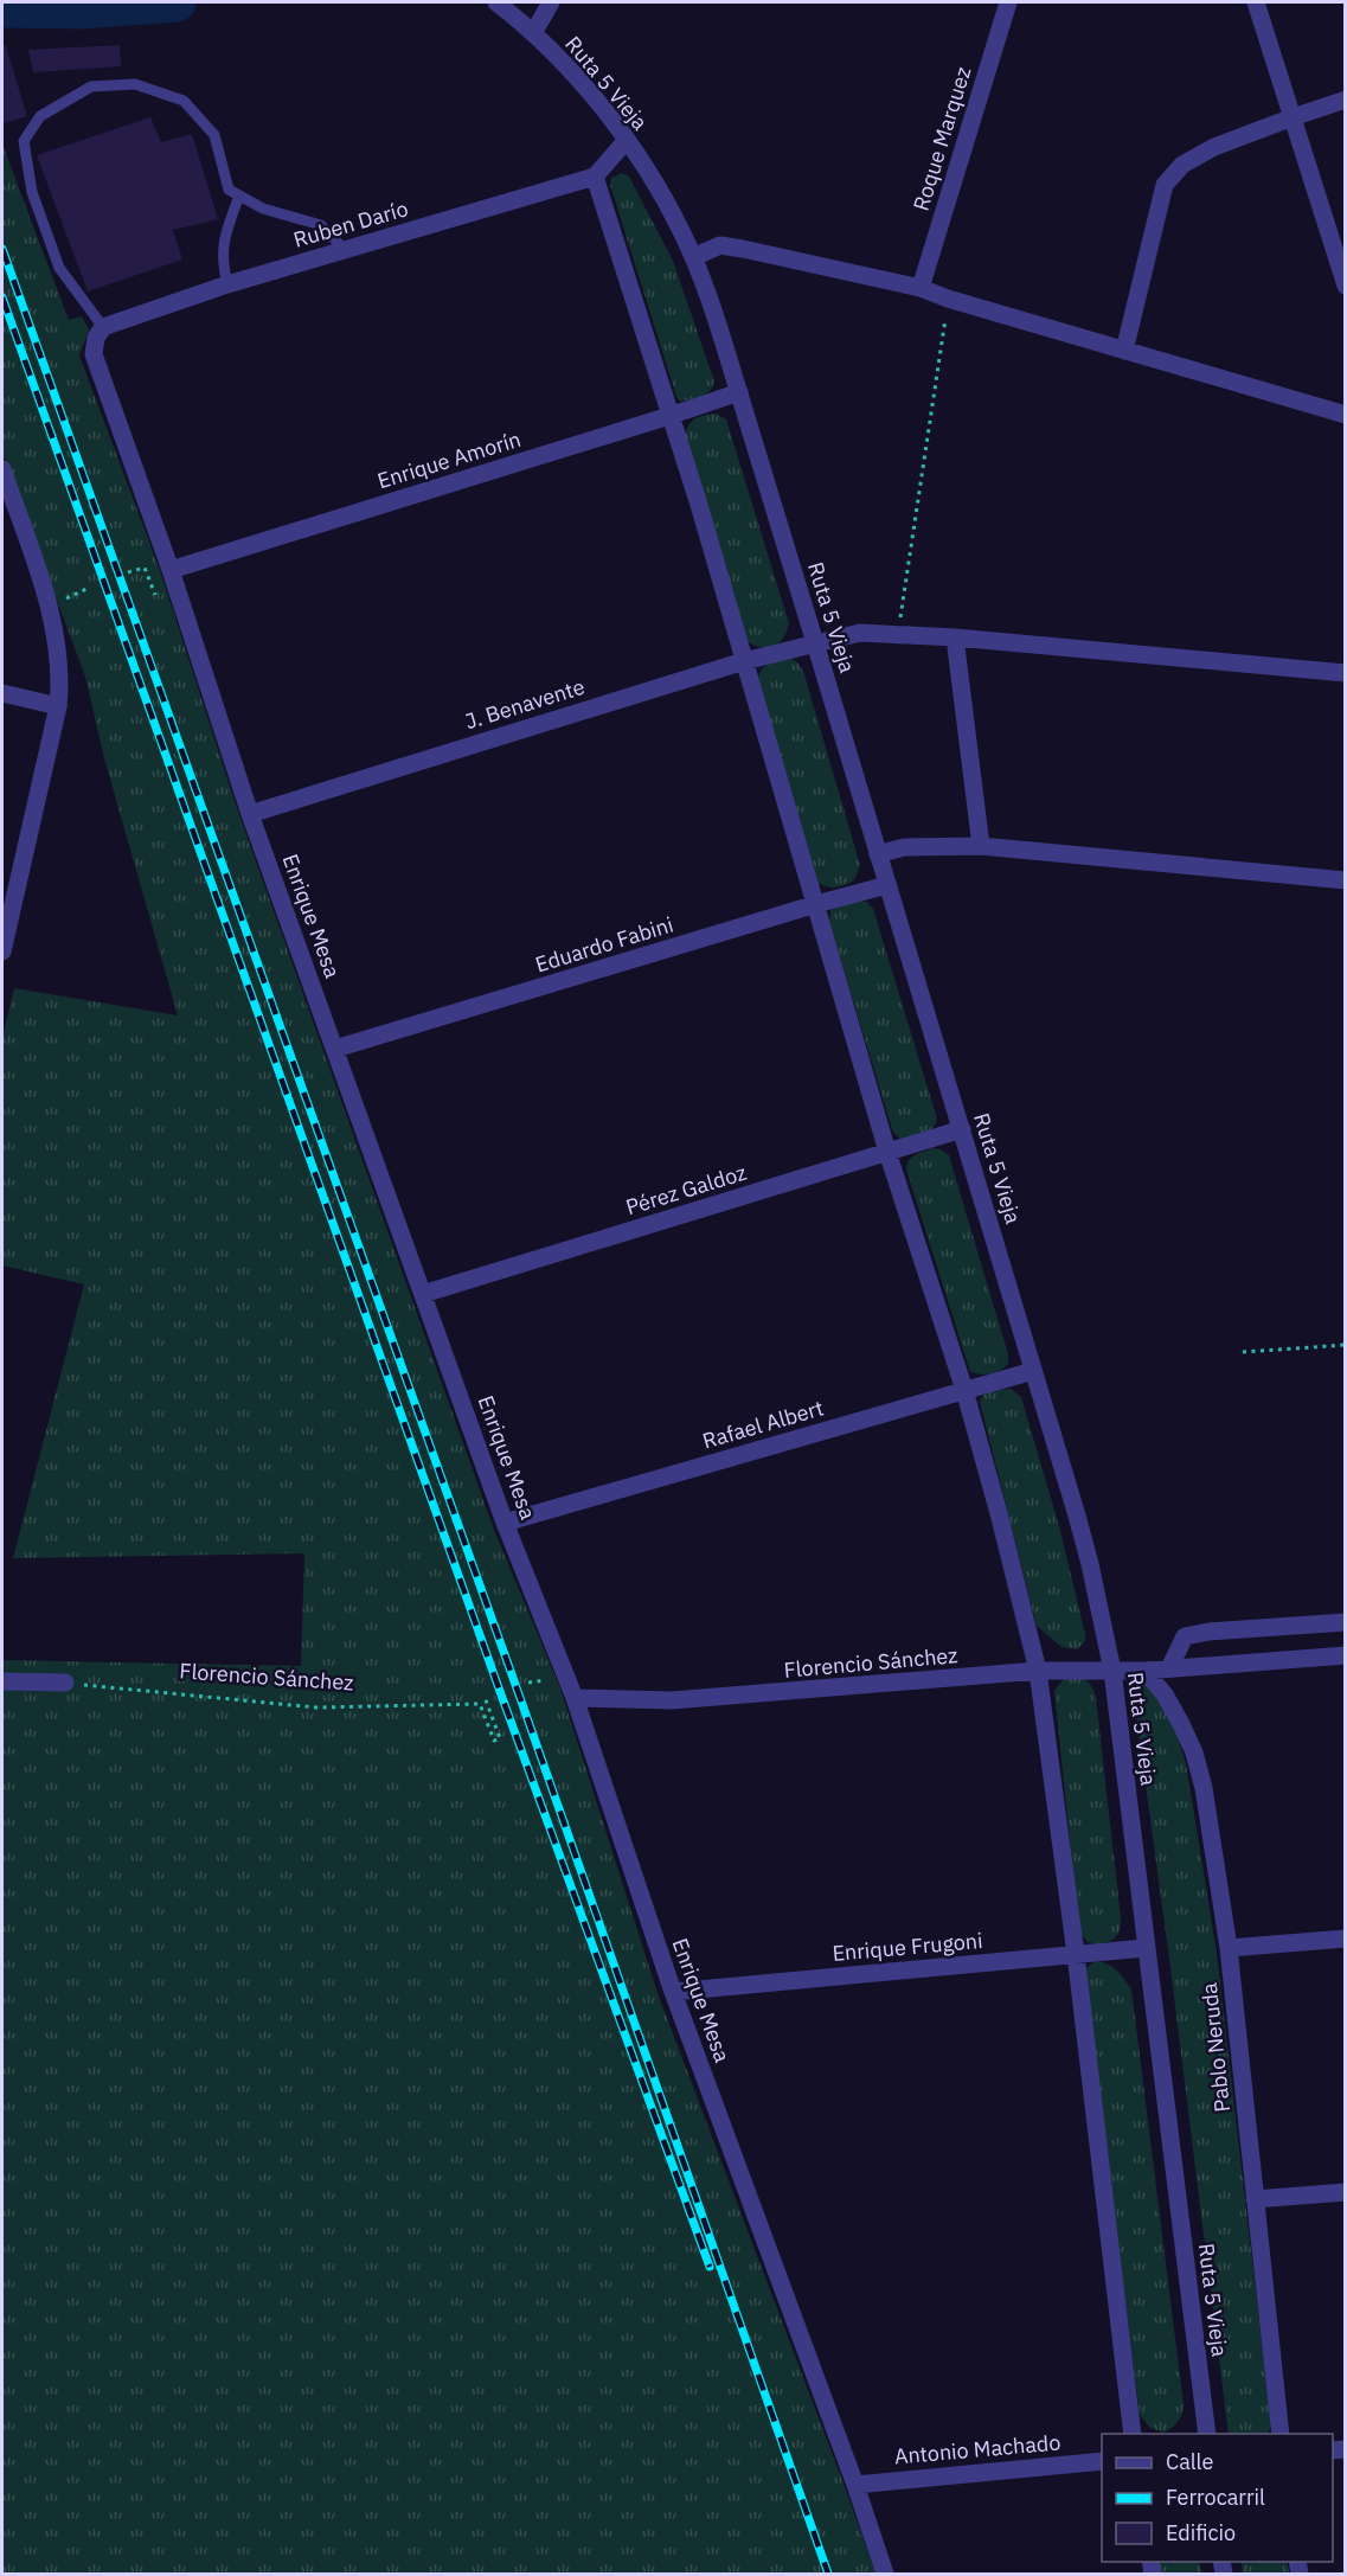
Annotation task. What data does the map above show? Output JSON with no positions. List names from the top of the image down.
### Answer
{
  "streets": {
    "street": [
      "Ruta 5 Vieja",
      "Roque Marquez",
      "Ruben Darío",
      "Enrique Amorín",
      "J. Benavente",
      "Enrique Mesa",
      "Eduardo Fabini",
      "Pérez Galdoz",
      "Rafael Albert",
      "Florencio Sánchez",
      "Enrique Frugoni",
      "Pablo Neruda",
      "Antonio Machado"
    ]
  },
  "crossings": [
    ["Ruta 5 Vieja", "Enrique Amorín"],
    ["Ruta 5 Vieja", "J. Benavente"],
    ["Ruta 5 Vieja", "Eduardo Fabini"],
    ["Ruta 5 Vieja", "Pérez Galdoz"],
    ["Ruta 5 Vieja", "Rafael Albert"],
    ["Ruta 5 Vieja", "Florencio Sánchez"],
    ["Ruta 5 Vieja", "Enrique Frugoni"],
    ["Ruben Darío", "Enrique Mesa"],
    ["Enrique Amorín", "Enrique Mesa"],
    ["J. Benavente", "Enrique Mesa"],
    ["Enrique Mesa", "Eduardo Fabini"],
    ["Enrique Mesa", "Pérez Galdoz"],
    ["Enrique Mesa", "Rafael Albert"],
    ["Enrique Mesa", "Florencio Sánchez"],
    ["Enrique Mesa", "Enrique Frugoni"],
    ["Enrique Mesa", "Antonio Machado"],
    ["Florencio Sánchez", "Pablo Neruda"]
  ],
  "legend": ["Calle", "Ferrocarril", "Edificio"]
}
